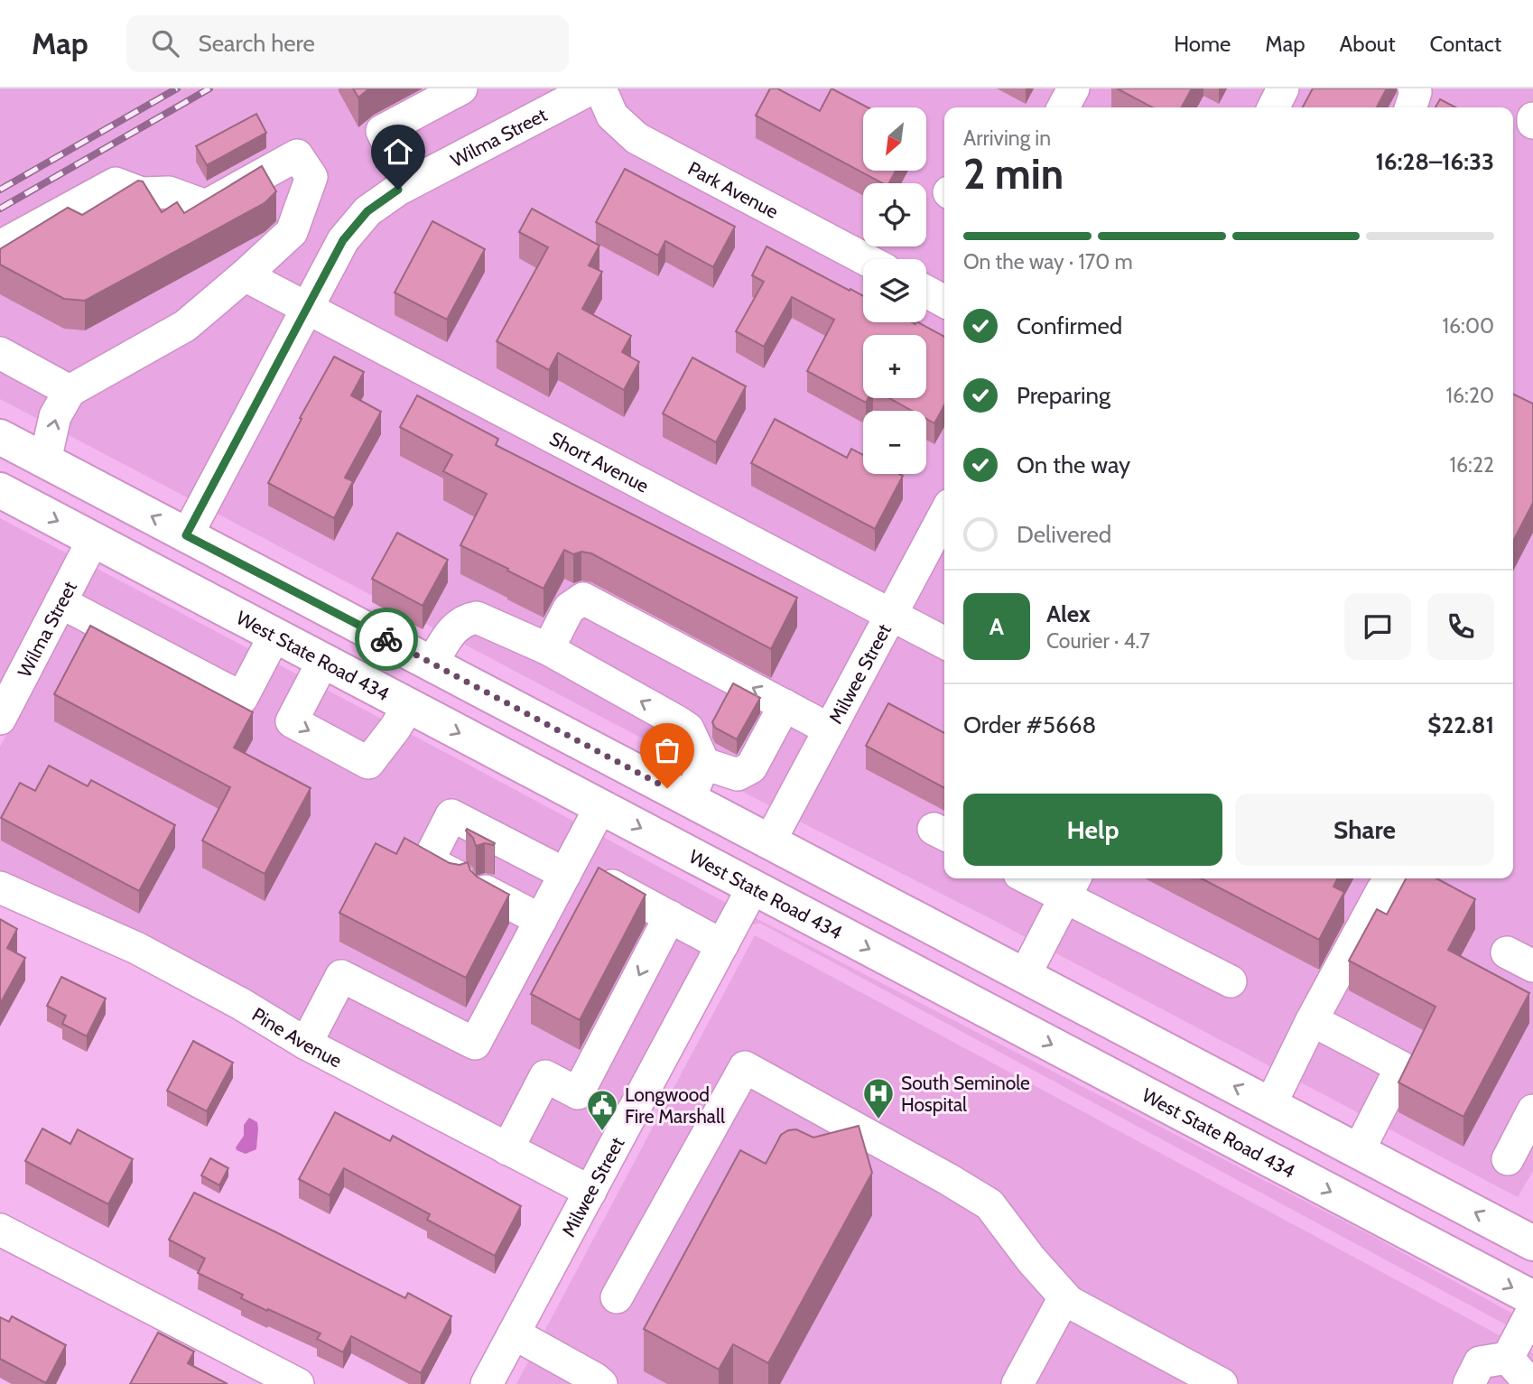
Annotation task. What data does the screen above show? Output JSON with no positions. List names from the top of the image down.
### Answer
{
  "streets": {
    "main road": ["West State Road 434"],
    "street": [
      "Wilma Street",
      "Park Avenue",
      "Short Avenue",
      "Milwee Street",
      "Pine Avenue"
    ]
  },
  "crossings": [
    ["Wilma Street", "Short Avenue"],
    ["Wilma Street", "West State Road 434"],
    ["Short Avenue", "Milwee Street"],
    ["West State Road 434", "Milwee Street"],
    ["Milwee Street", "Pine Avenue"]
  ],
  "places": {
    "hospital": ["South Seminole Hospital"],
    "public building": ["Longwood Fire Marshall"]
  },
  "north": "bottom left",
  "page": {
    "header": "Map",
    "search": "Search here",
    "nav": [
      "Home",
      "Map",
      "About",
      "Contact"
    ],
    "map_buttons": ["+", "−"],
    "heading": ["2 min", "Arriving in", "16:28–16:33"],
    "panel": [
      "Alex",
      "Courier · 4.7",
      "Order #5668",
      "$22.81"
    ],
    "bar": "On the way · 170 m",
    "list": [
      ["Confirmed", "16:00"],
      ["Preparing", "16:20"],
      ["On the way", "16:22"],
      "Delivered"
    ],
    "round": "A",
    "buttons": ["Help", "Share"]
  }
}
